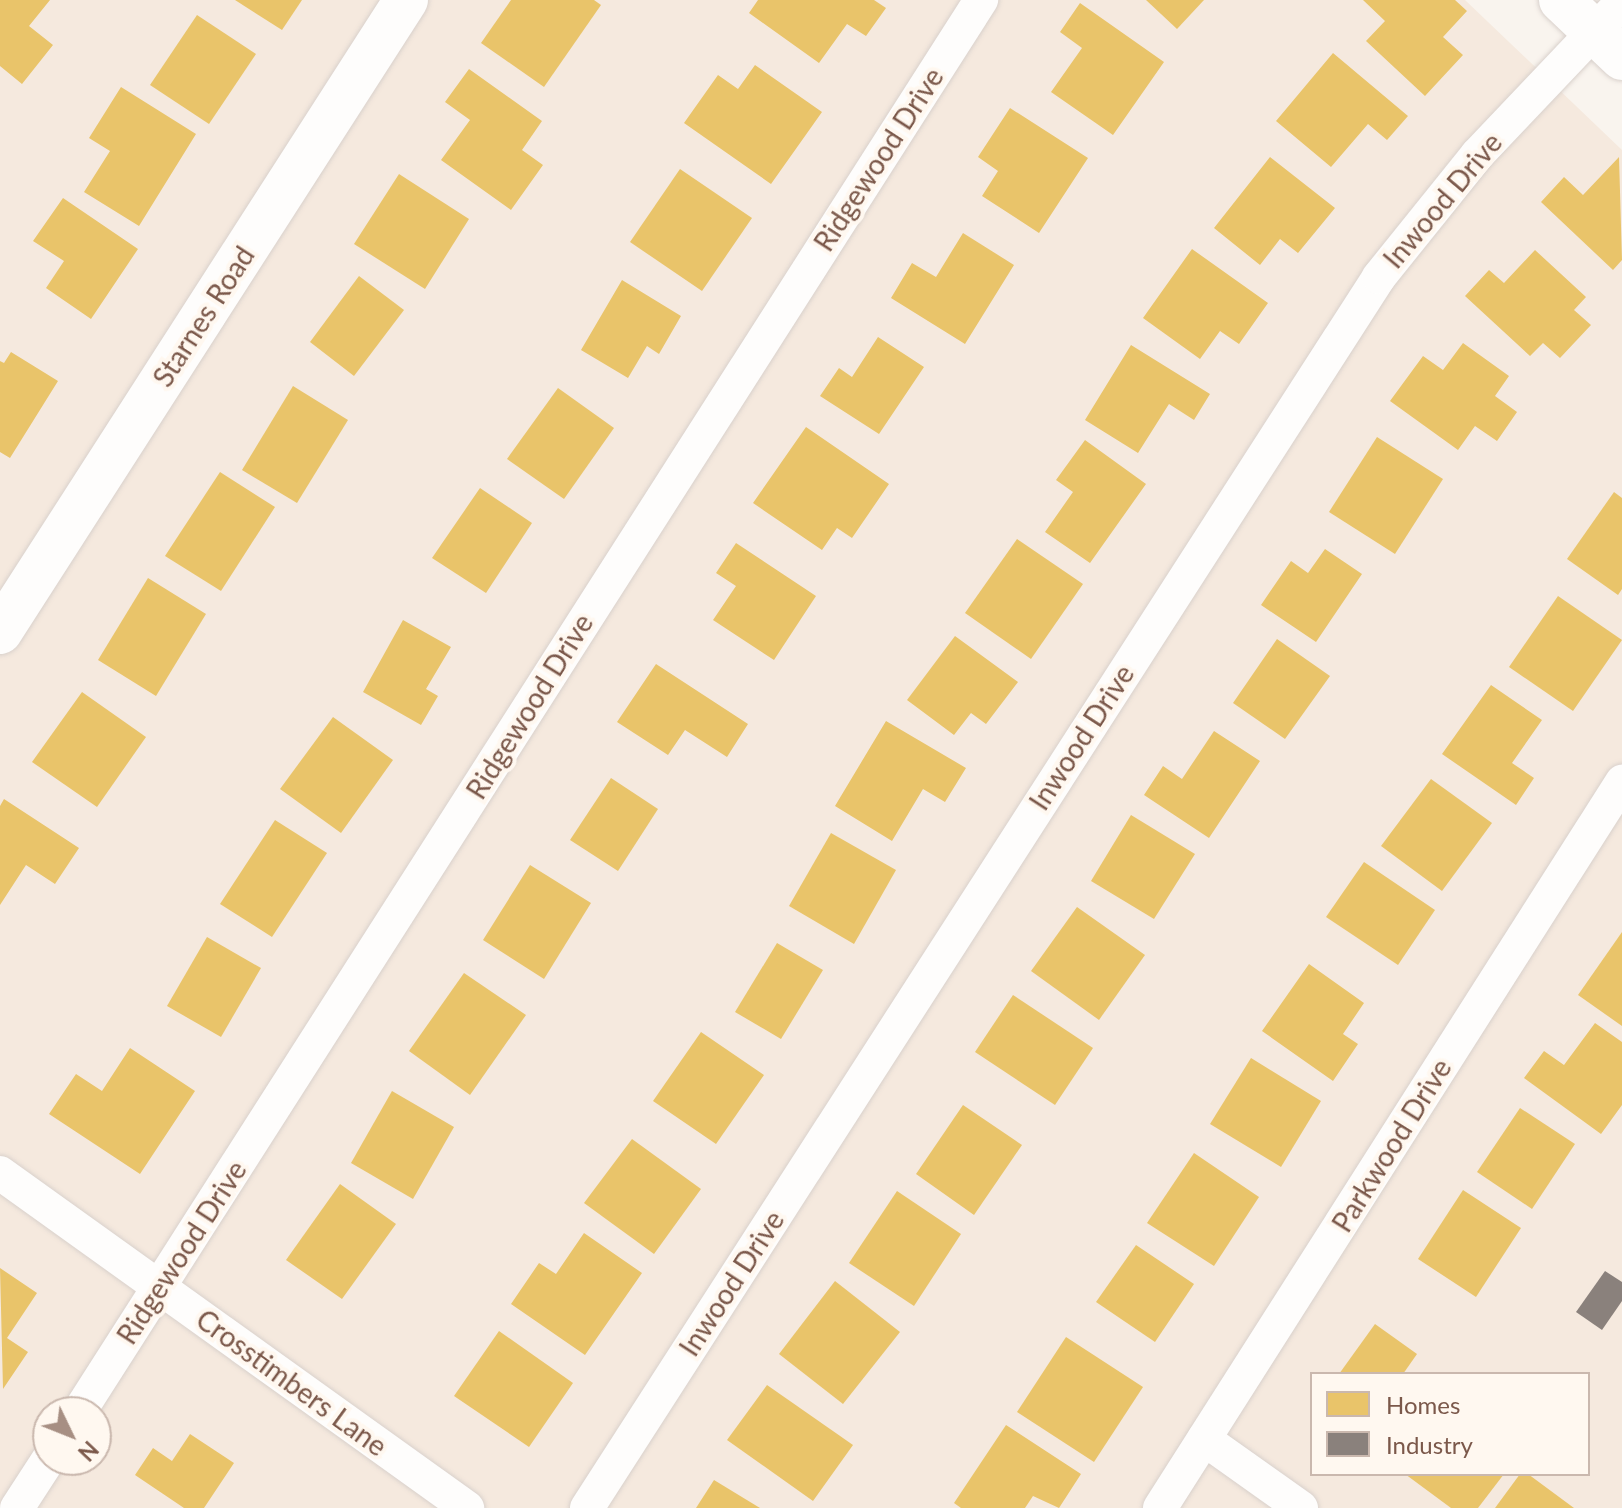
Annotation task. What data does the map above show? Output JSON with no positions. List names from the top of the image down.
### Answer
{
  "streets": {
    "main road": ["Starnes Road"],
    "street": [
      "Ridgewood Drive",
      "Inwood Drive",
      "Parkwood Drive",
      "Crosstimbers Lane"
    ]
  },
  "crossings": [
    ["Ridgewood Drive", "Crosstimbers Lane"]
  ],
  "legend": ["Homes", "Industry"],
  "north": "bottom right"
}
